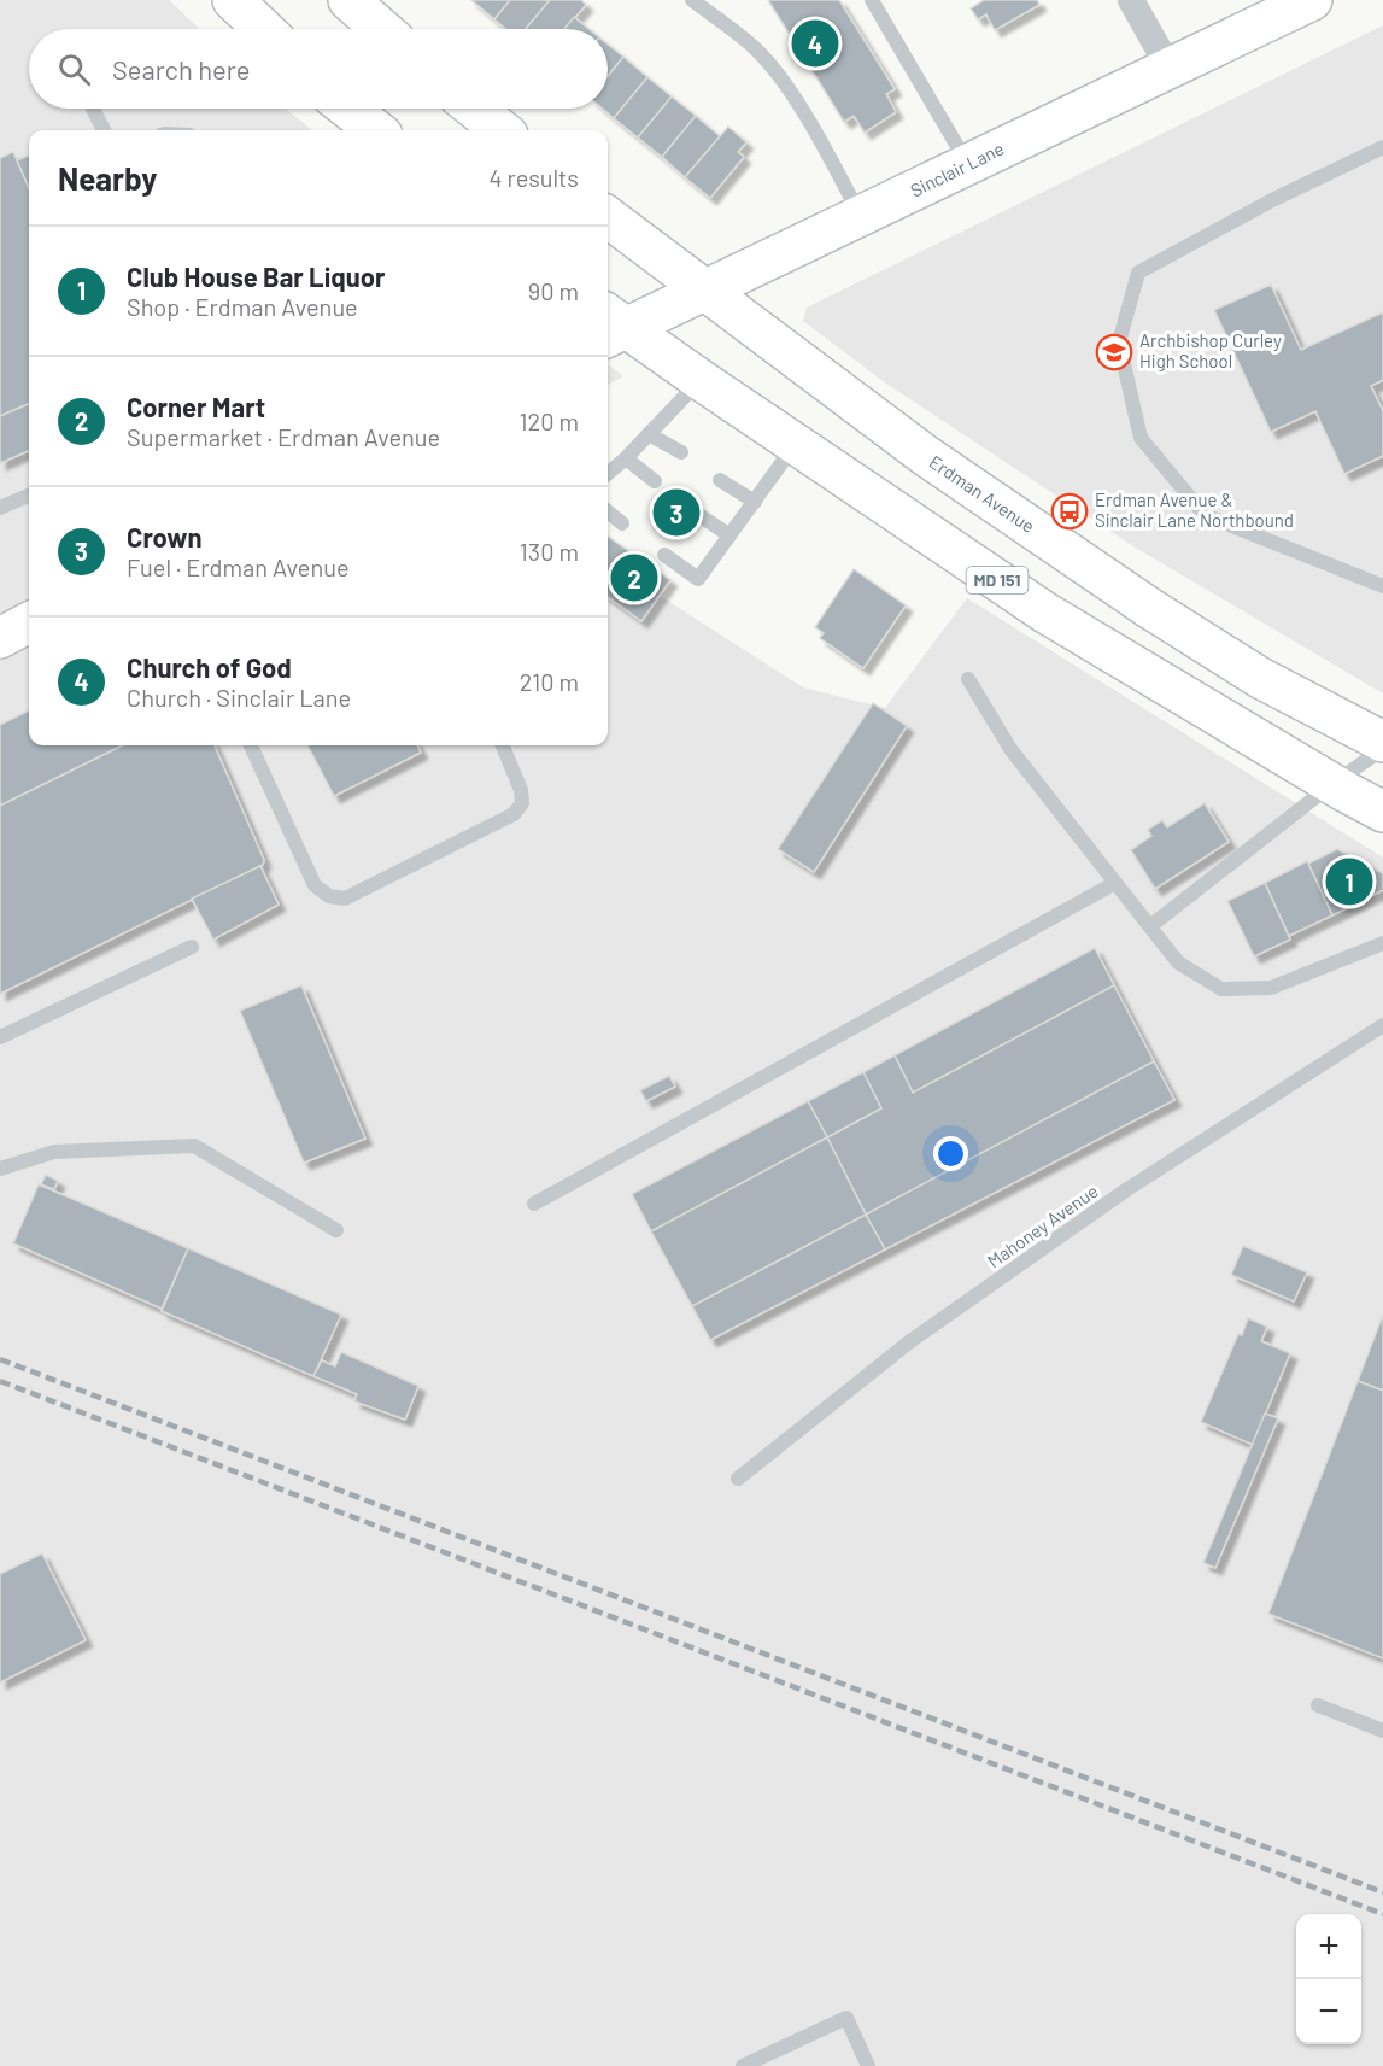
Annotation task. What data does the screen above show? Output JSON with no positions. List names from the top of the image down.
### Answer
{
  "streets": {
    "main road": ["Sinclair Lane", "Erdman Avenue", "MD 151"],
    "lane": ["Mahoney Avenue"]
  },
  "crossings": [
    ["Sinclair Lane", "Erdman Avenue"],
    ["Sinclair Lane", "MD 151"]
  ],
  "places": {
    "school or university": ["Archbishop Curley High School"],
    "bus stop": ["Erdman Avenue & Sinclair Lane Northbound"]
  },
  "page": {
    "pins": [
      "4",
      "3",
      "2",
      "1"
    ],
    "search": "Search here",
    "heading": ["Nearby", "4 results"],
    "list": [
      {
        "mark": "1",
        "name": "Club House Bar Liquor",
        "note": "Shop · Erdman Avenue",
        "value": "90 m"
      },
      {
        "mark": "2",
        "name": "Corner Mart",
        "note": "Supermarket · Erdman Avenue",
        "value": "120 m"
      },
      {
        "mark": "3",
        "name": "Crown",
        "note": "Fuel · Erdman Avenue",
        "value": "130 m"
      },
      {
        "mark": "4",
        "name": "Church of God",
        "note": "Church · Sinclair Lane",
        "value": "210 m"
      }
    ],
    "map_buttons": ["+", "−"]
  }
}
